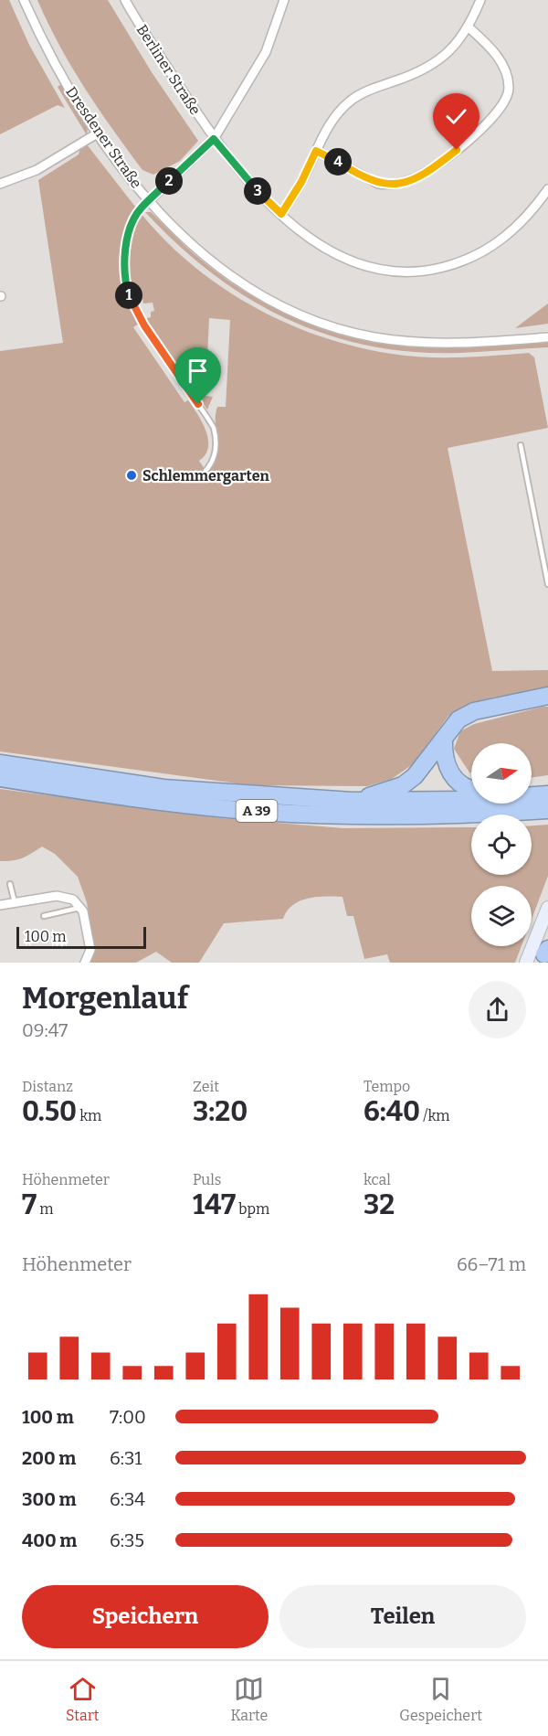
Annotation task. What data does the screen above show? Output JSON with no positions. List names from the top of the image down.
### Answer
{
  "streets": {
    "highway": ["A 39"],
    "street": ["Berliner Straße", "Dresdener Straße"]
  },
  "places": ["Schlemmergarten"],
  "scale_bar": "100 m",
  "north": "right",
  "page": {
    "pins": [
      "4",
      "2",
      "3",
      "1"
    ],
    "scale": "100 m",
    "heading": ["Morgenlauf", "09:47"],
    "stats": [
      ["Distanz", "0.50 km"],
      ["Zeit", "3:20"],
      ["Tempo", "6:40 /km"],
      ["Höhenmeter", "7 m"],
      ["Puls", "147 bpm"],
      ["kcal", "32"]
    ],
    "chart": ["Höhenmeter", "66–71 m"],
    "list": [
      {
        "name": "100 m",
        "note": "7:00"
      },
      {
        "name": "200 m",
        "note": "6:31"
      },
      {
        "name": "300 m",
        "note": "6:34"
      },
      {
        "name": "400 m",
        "note": "6:35"
      }
    ],
    "buttons": ["Speichern", "Teilen"],
    "tabs": ["Start", "Karte", "Gespeichert"]
  }
}
